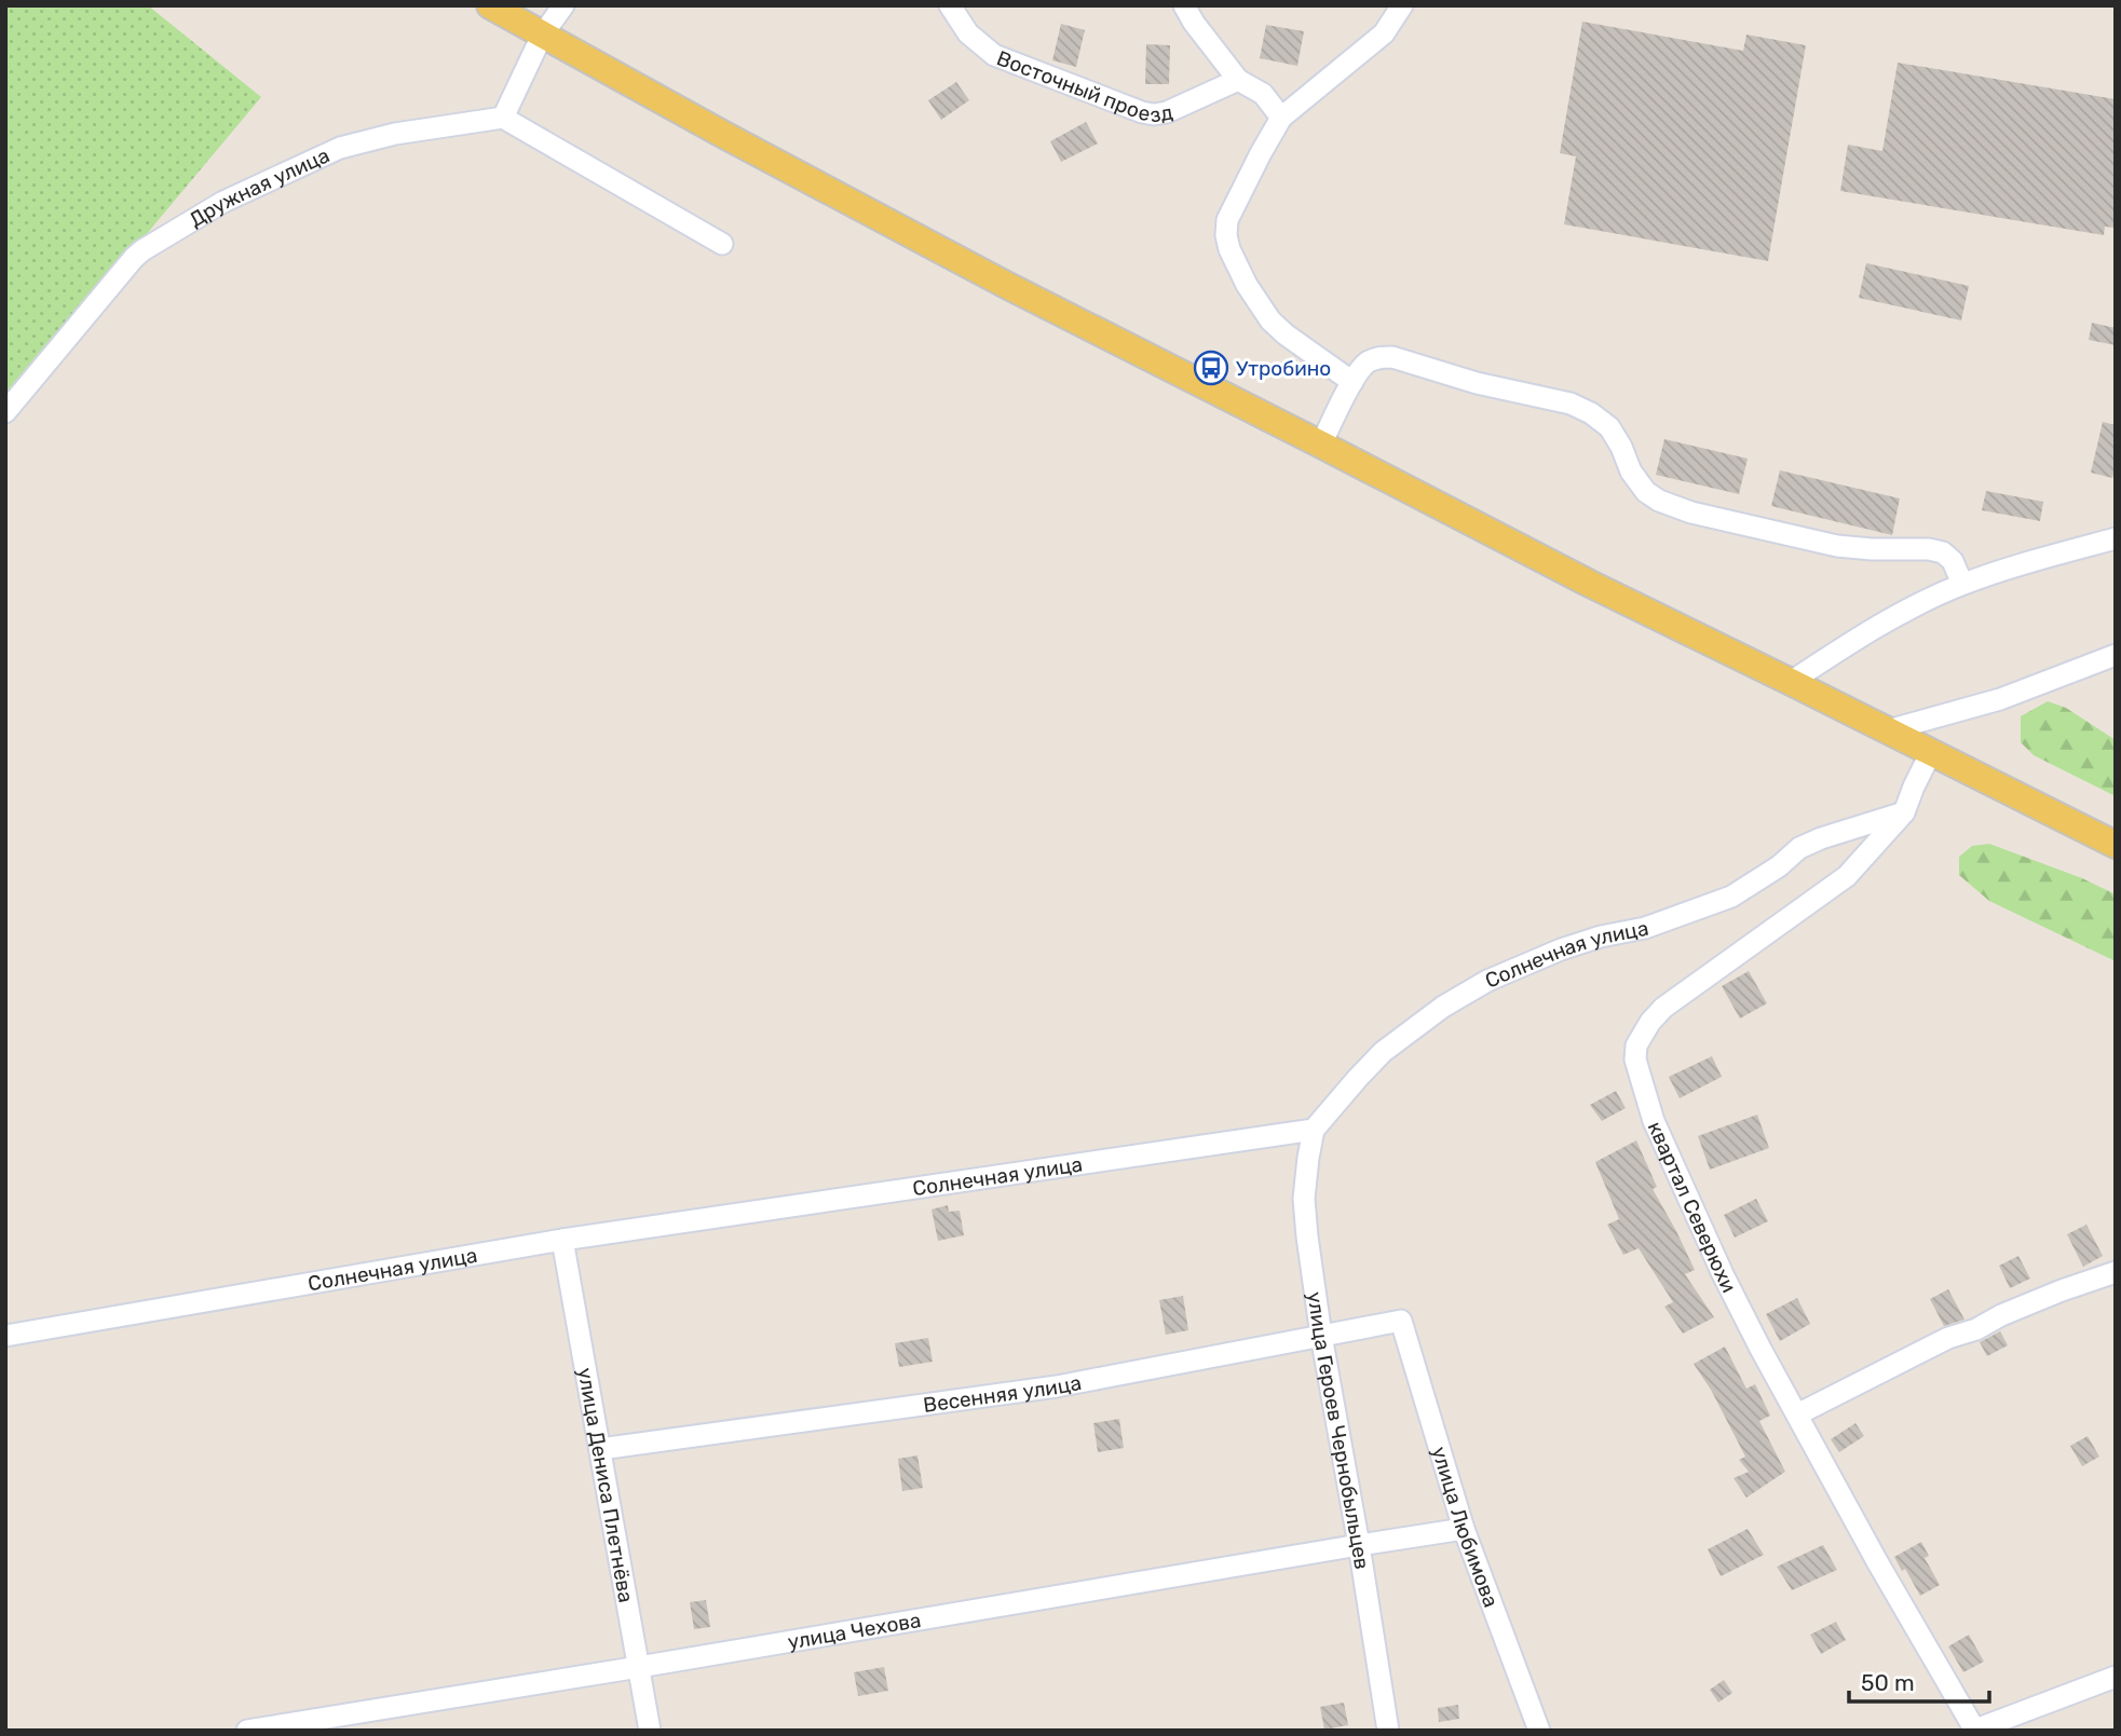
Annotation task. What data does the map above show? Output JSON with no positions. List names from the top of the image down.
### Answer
{
  "streets": {
    "street": [
      "Восточный проезд",
      "Дружная улица",
      "Солнечная улица",
      "квартал Северюхи",
      "Весенняя улица",
      "улица Героев Чернобыльцев",
      "улица Дениса Плетнёва",
      "улица Любимова",
      "улица Чехова"
    ]
  },
  "crossings": [
    ["Солнечная улица", "квартал Северюхи"],
    ["Солнечная улица", "улица Героев Чернобыльцев"],
    ["Солнечная улица", "улица Дениса Плетнёва"],
    ["Весенняя улица", "улица Героев Чернобыльцев"],
    ["Весенняя улица", "улица Дениса Плетнёва"],
    ["Весенняя улица", "улица Любимова"],
    ["улица Героев Чернобыльцев", "улица Чехова"],
    ["улица Дениса Плетнёва", "улица Чехова"],
    ["улица Любимова", "улица Чехова"]
  ],
  "places": {
    "bus stop": ["Утробино"]
  },
  "scale_bar": "50 m"
}
